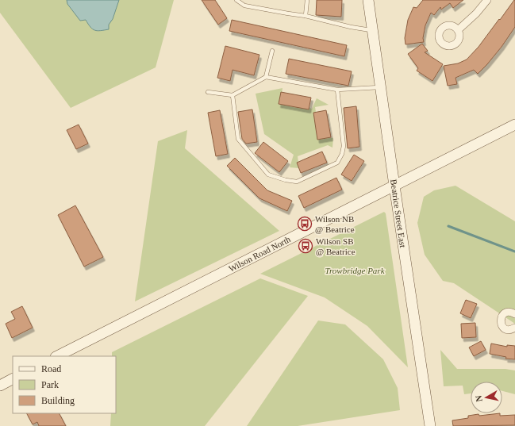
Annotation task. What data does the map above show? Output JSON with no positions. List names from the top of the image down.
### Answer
{
  "streets": {
    "main road": ["Beatrice Street East", "Wilson Road North"]
  },
  "crossings": [
    ["Beatrice Street East", "Wilson Road North"]
  ],
  "parks": ["Trowbridge Park"],
  "places": {
    "bus stop": ["Wilson NB @ Beatrice", "Wilson SB @ Beatrice"]
  },
  "legend": ["Road", "Park", "Building"],
  "north": "left"
}
